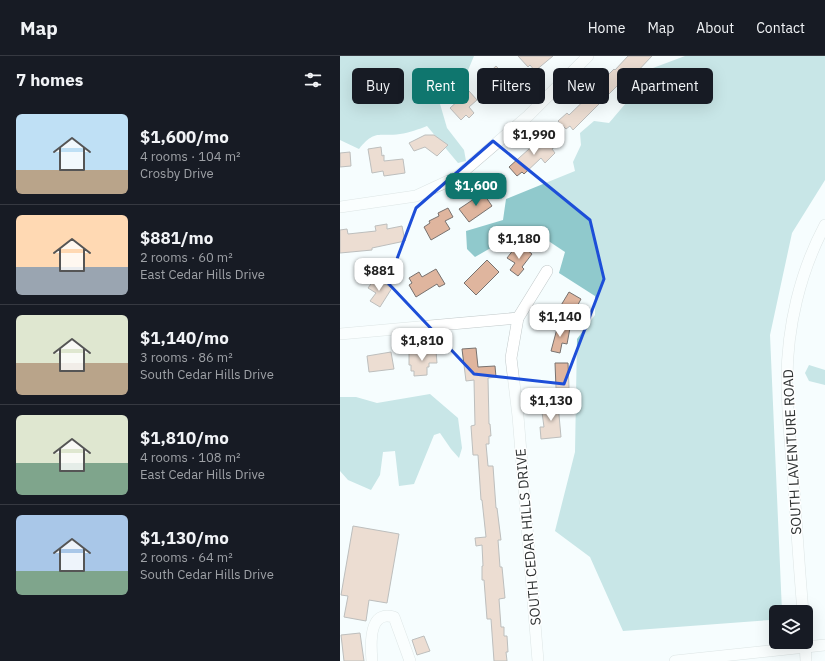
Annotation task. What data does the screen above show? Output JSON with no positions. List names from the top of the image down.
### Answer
{
  "streets": {
    "street": ["SOUTH LAVENTURE ROAD", "SOUTH CEDAR HILLS DRIVE"]
  },
  "page": {
    "header": "Map",
    "nav": [
      "Home",
      "Map",
      "About",
      "Contact"
    ],
    "heading": "7 homes",
    "chip": [
      "Buy",
      "Rent",
      "Filters",
      "New",
      "Apartment"
    ],
    "list": [
      {
        "name": "$1,600/mo",
        "note": "4 rooms · 104 m² · Crosby Drive"
      },
      {
        "name": "$881/mo",
        "note": "2 rooms · 60 m² · East Cedar Hills Drive"
      },
      {
        "name": "$1,140/mo",
        "note": "3 rooms · 86 m² · South Cedar Hills Drive"
      },
      {
        "name": "$1,810/mo",
        "note": "4 rooms · 108 m² · East Cedar Hills Drive"
      },
      {
        "name": "$1,130/mo",
        "note": "2 rooms · 64 m² · South Cedar Hills Drive"
      }
    ],
    "price": [
      "$1,990",
      "$1,600",
      "$1,180",
      "$881",
      "$1,140",
      "$1,810",
      "$1,130"
    ]
  }
}
